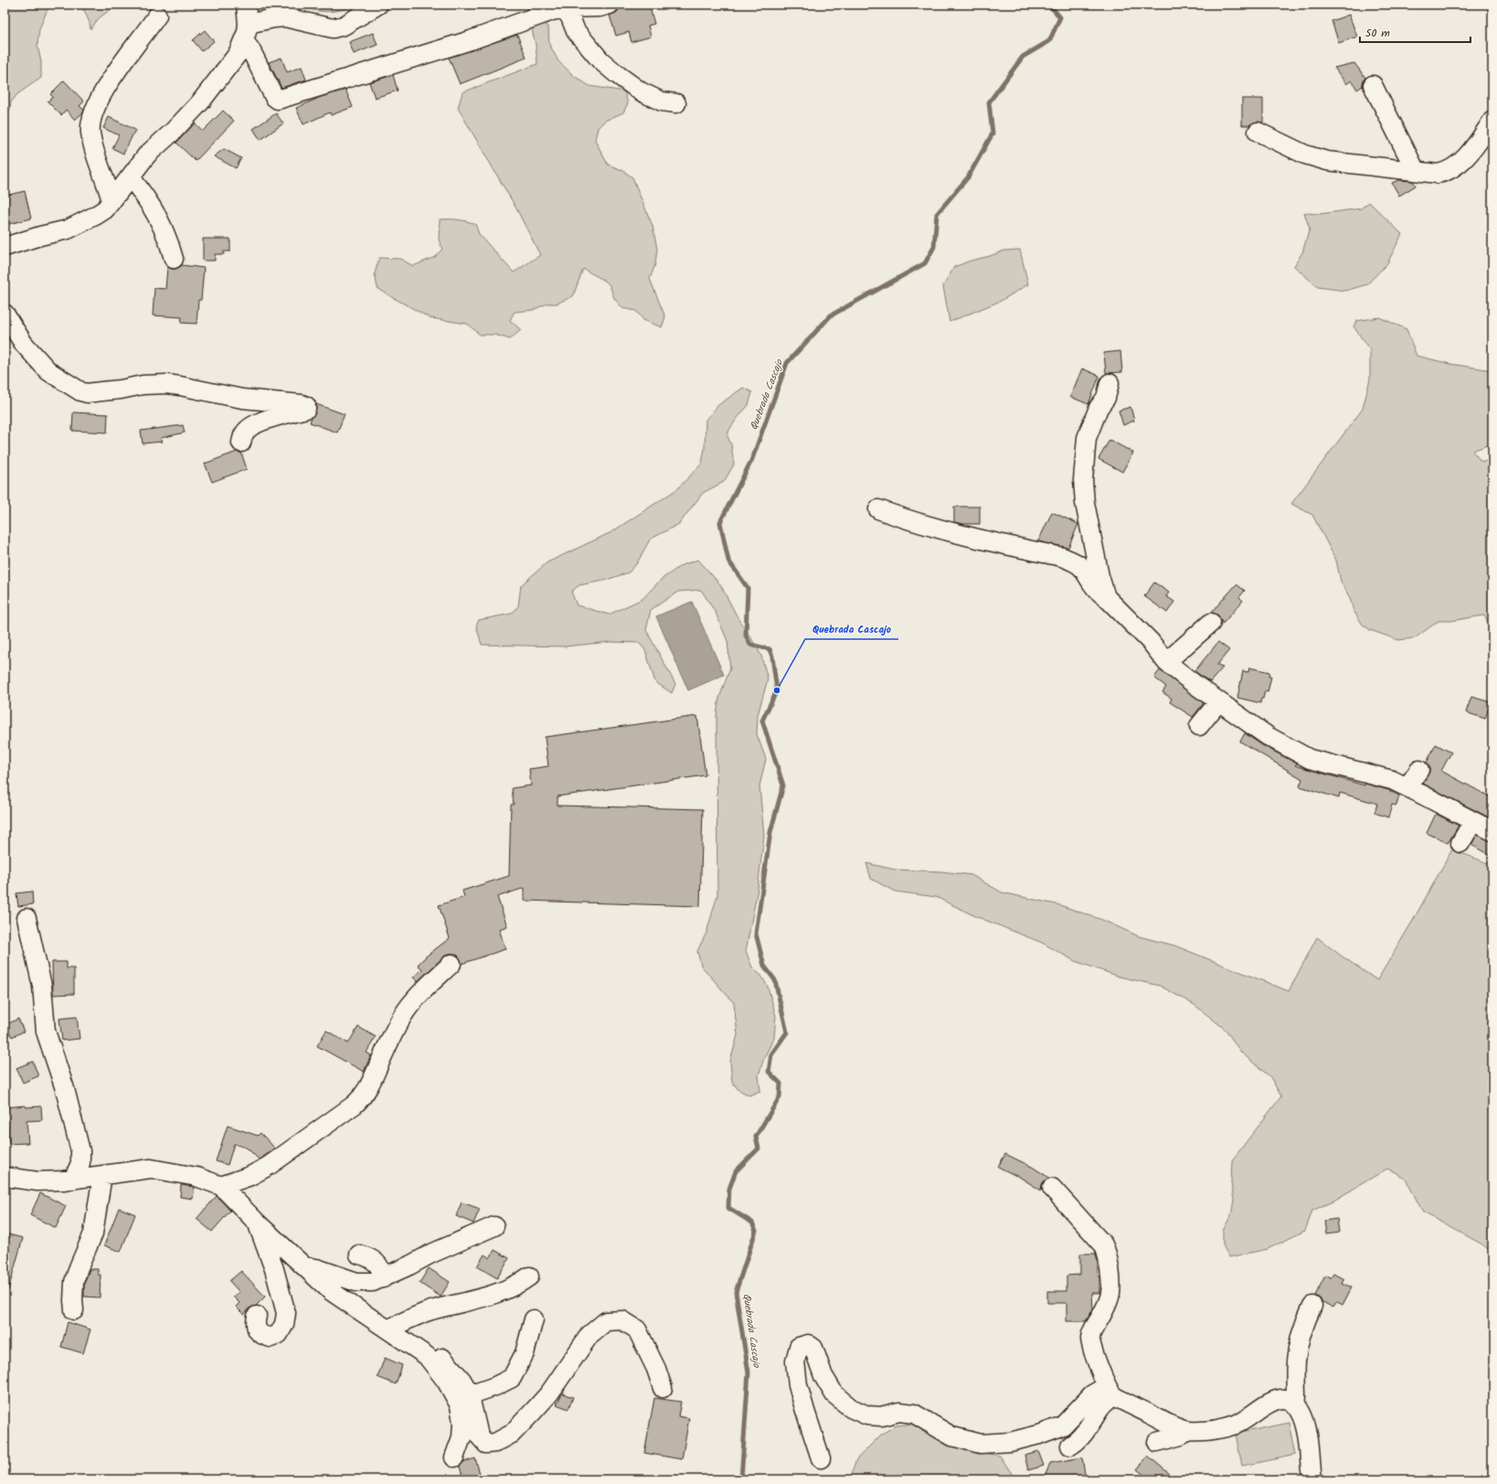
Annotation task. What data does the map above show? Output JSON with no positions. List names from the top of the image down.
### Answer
{
  "water": ["Quebrada Cascajo"],
  "places": ["Quebrada Cascajo"],
  "scale_bar": "50 m"
}
